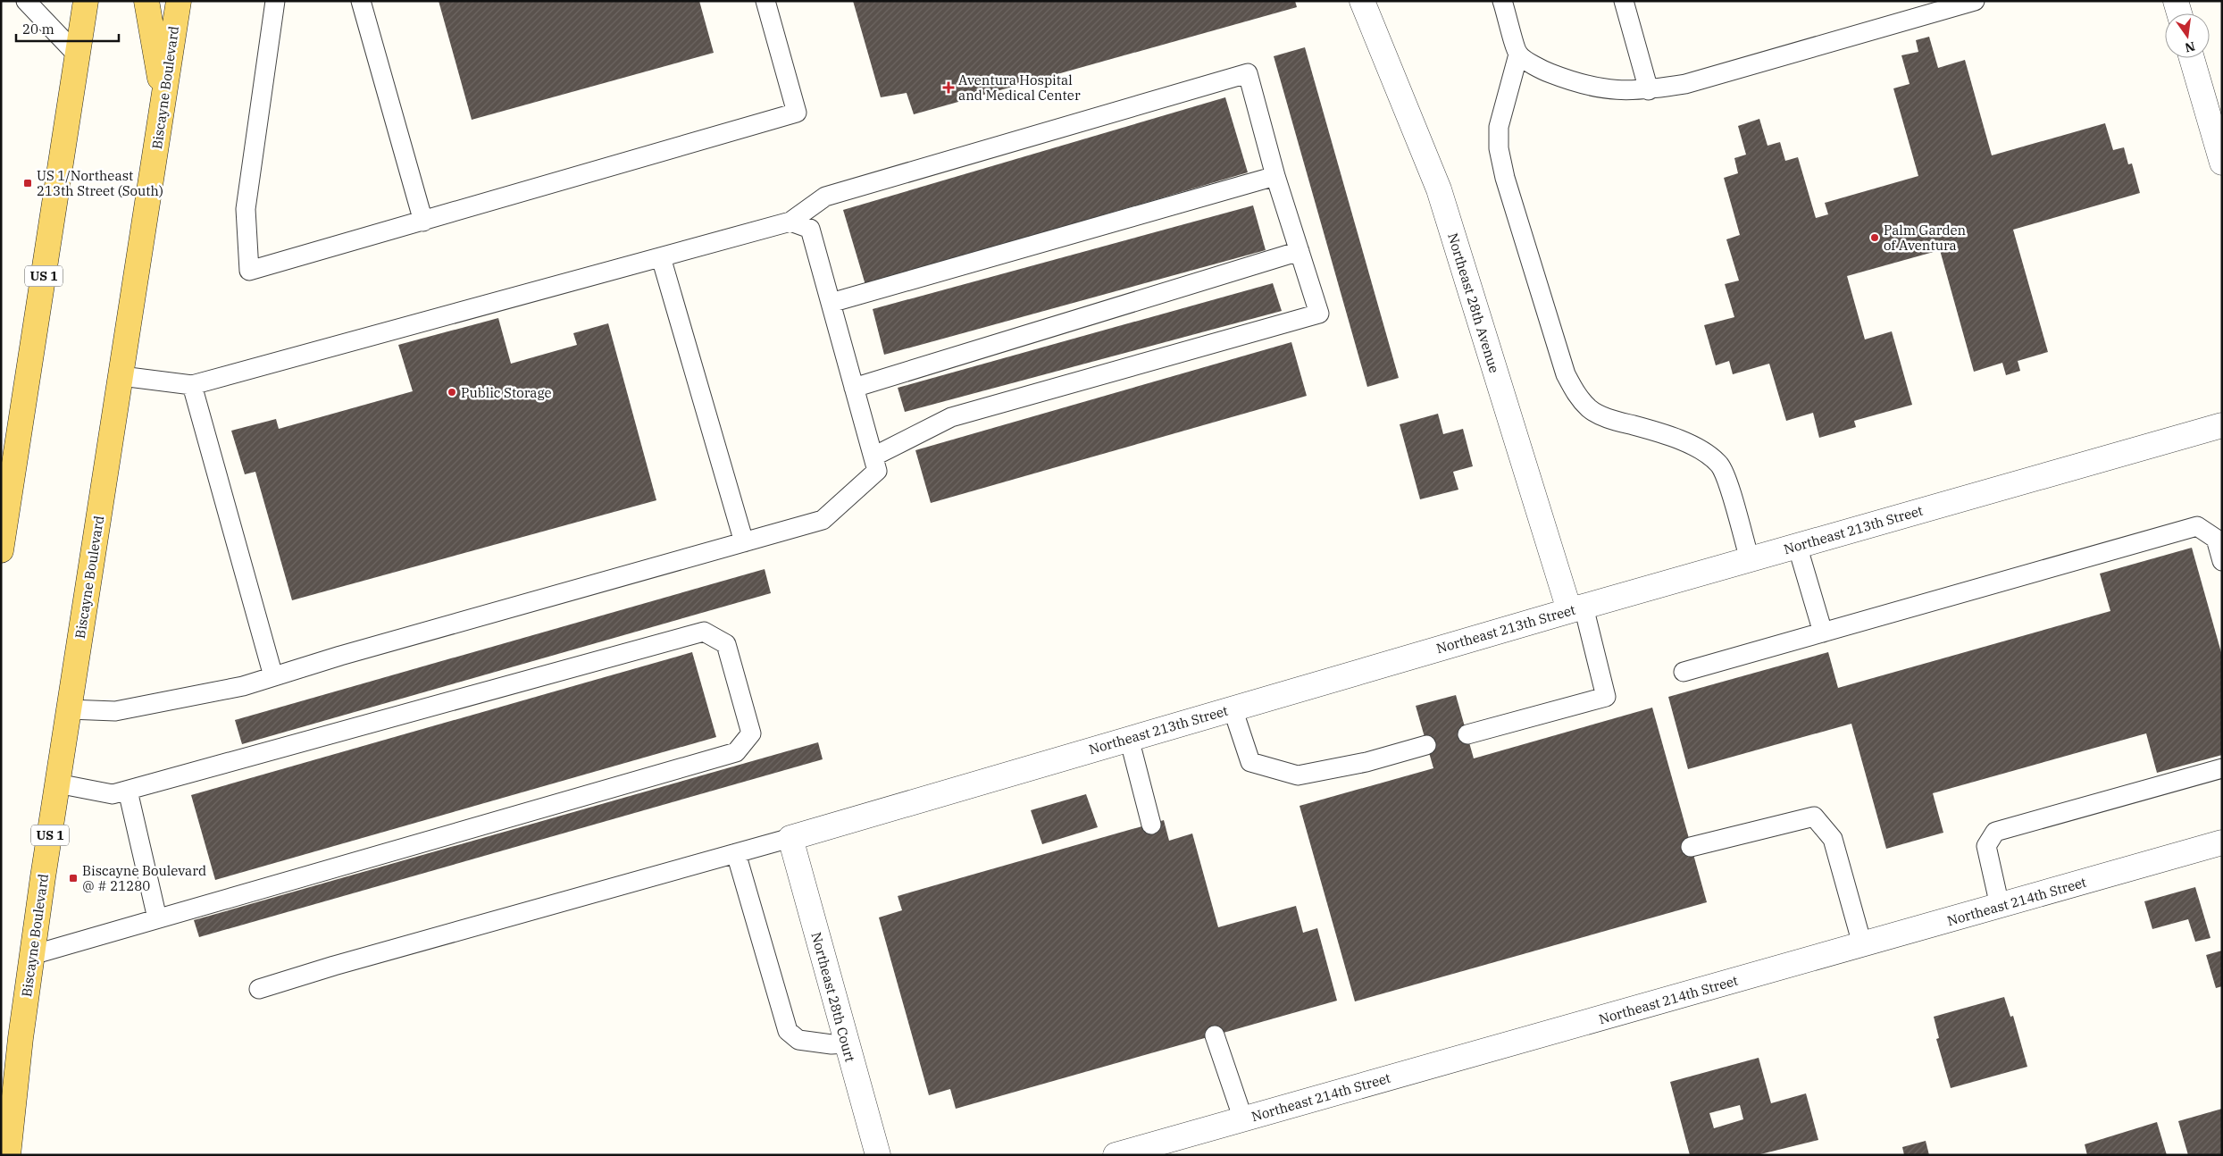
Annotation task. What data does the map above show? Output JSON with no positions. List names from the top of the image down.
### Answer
{
  "streets": {
    "main road": ["Biscayne Boulevard", "US 1"],
    "street": [
      "Northeast 28th Avenue",
      "Northeast 213th Street",
      "Northeast 214th Street",
      "Northeast 28th Court"
    ]
  },
  "crossings": [
    ["Northeast 28th Avenue", "Northeast 213th Street"],
    ["Northeast 213th Street", "Northeast 28th Court"]
  ],
  "places": {
    "health": ["Aventura Hospital and Medical Center"],
    "transit": ["US 1/Northeast 213th Street (South)", "Biscayne Boulevard @ # 21280"],
    "other": ["Palm Garden of Aventura", "Public Storage"]
  },
  "scale_bar": "20 m",
  "north": "bottom"
}
